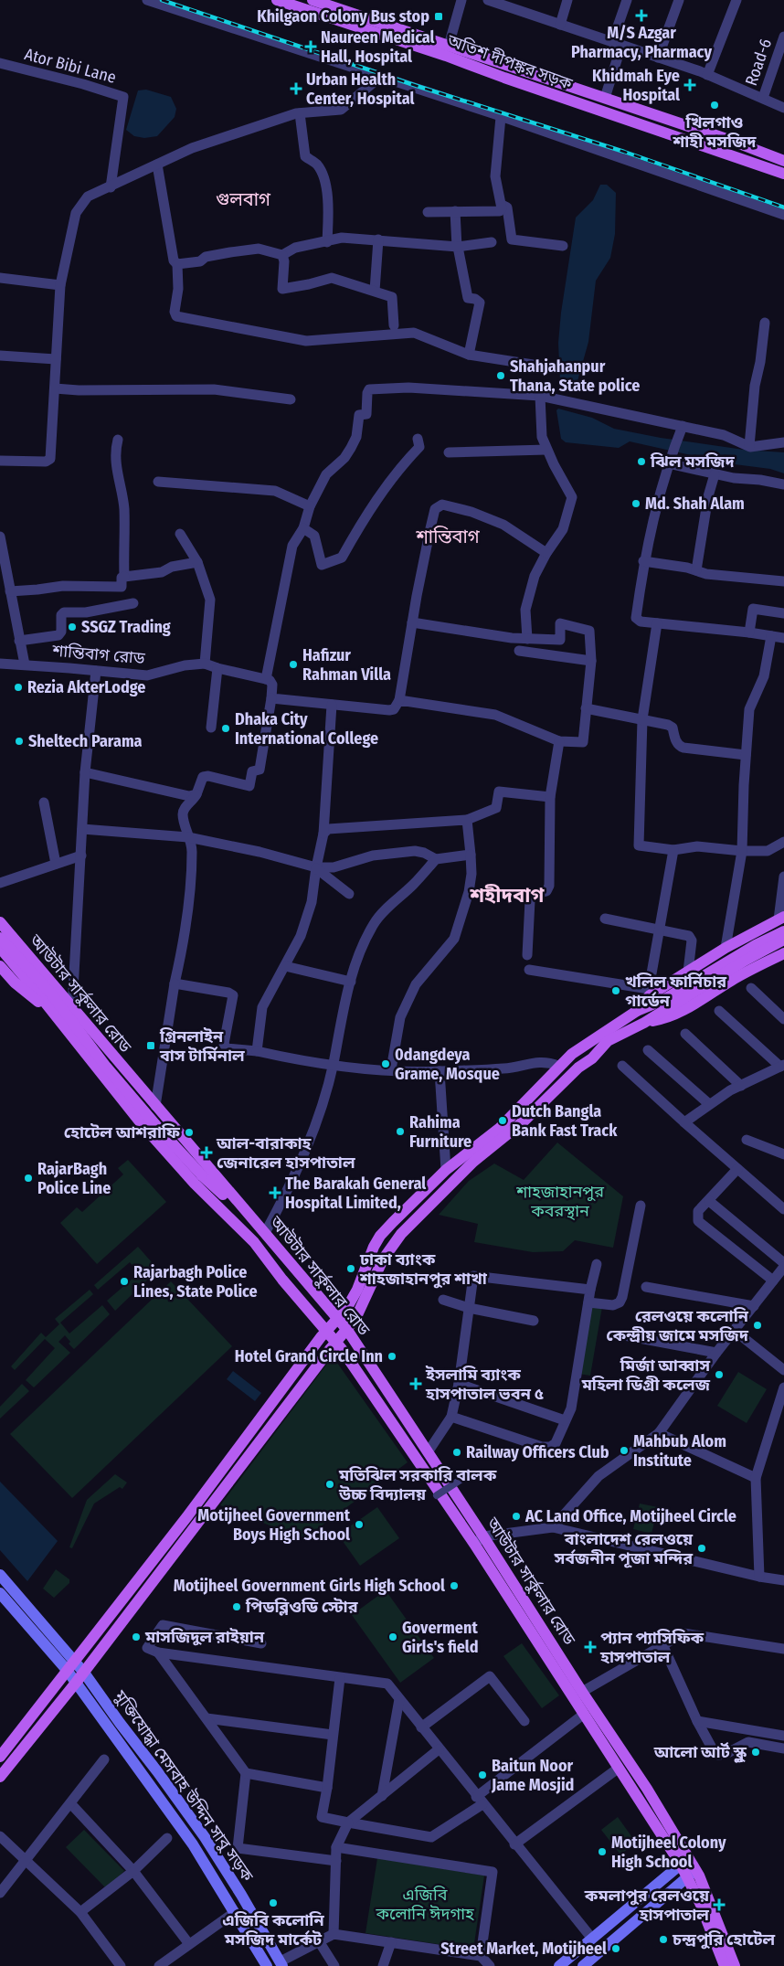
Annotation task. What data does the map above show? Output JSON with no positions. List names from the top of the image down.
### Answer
{
  "streets": {
    "main road": ["অতিশ দীপঙ্কর সড়ক", "আউটার সার্কুলার রোড", "মুক্তিযোদ্ধা মেসবাহ উদ্দিন সাবু সড়ক"],
    "street": ["Road-6", "Ator Bibi Lane", "শান্তিবাগ রোড"]
  },
  "districts": ["গুলবাগ", "শান্তিবাগ", "শহীদবাগ"],
  "parks": ["শাহজাহানপুর কবরস্থান", "এজিবি কলোনি ঈদগাহ"],
  "places": {
    "health": [
      "M/S Azgar Pharmacy, Pharmacy",
      "Naureen Medical Hall, Hospital",
      "Khidmah Eye Hospital",
      "Urban Health Center, Hospital",
      "আল-বারাকাহ জেনারেল হাসপাতাল",
      "The Barakah General Hospital Limited,",
      "ইসলামি ব্যাংক হাসপাতাল ভবন ৫",
      "প্যান প্যাসিফিক হাসপাতাল",
      "কমলাপুর রেলওয়ে হাসপাতাল"
    ],
    "transit": ["Khilgaon Colony Bus stop", "গ্রিনলাইন বাস টার্মিনাল"],
    "other": [
      "খিলগাও শাহী মসজিদ",
      "Shahjahanpur Thana, State police",
      "ঝিল মসজিদ",
      "Md. Shah Alam",
      "SSGZ Trading",
      "Hafizur Rahman Villa",
      "Rezia AkterLodge",
      "Dhaka City International College",
      "Sheltech Parama",
      "খলিল ফার্নিচার গার্ডেন",
      "0dangdeya Grame, Mosque",
      "Dutch Bangla Bank Fast Track",
      "Rahima Furniture",
      "হোটেল আশরাফি",
      "RajarBagh Police Line",
      "ঢাকা ব্যাংক শাহজাহানপুর শাখা",
      "Rajarbagh Police Lines, State Police",
      "রেলওয়ে কলোনি কেন্দ্রীয় জামে মসজিদ",
      "Hotel Grand Circle Inn",
      "মির্জা আব্বাস মহিলা ডিগ্রী কলেজ",
      "Mahbub Alom Institute",
      "Railway Officers Club",
      "মতিঝিল সরকারি বালক উচ্চ বিদ্যালয়",
      "AC Land Office, Motijheel Circle",
      "Motijheel Government Boys High School",
      "বাংলাদেশ রেলওয়ে সর্বজনীন পূজা মন্দির",
      "Motijheel Government Girls High School",
      "পিডব্লিওডি স্টোর",
      "মাসজিদুল রাইয়ান",
      "Goverment Girls's field",
      "আলো আর্ট স্কুল",
      "Baitun Noor Jame Mosjid",
      "Motijheel Colony High School",
      "এজিবি কলোনি মসজিদ মার্কেট",
      "চন্দ্রপুরি হোটেল",
      "Street Market, Motijheel"
    ]
  }
}
